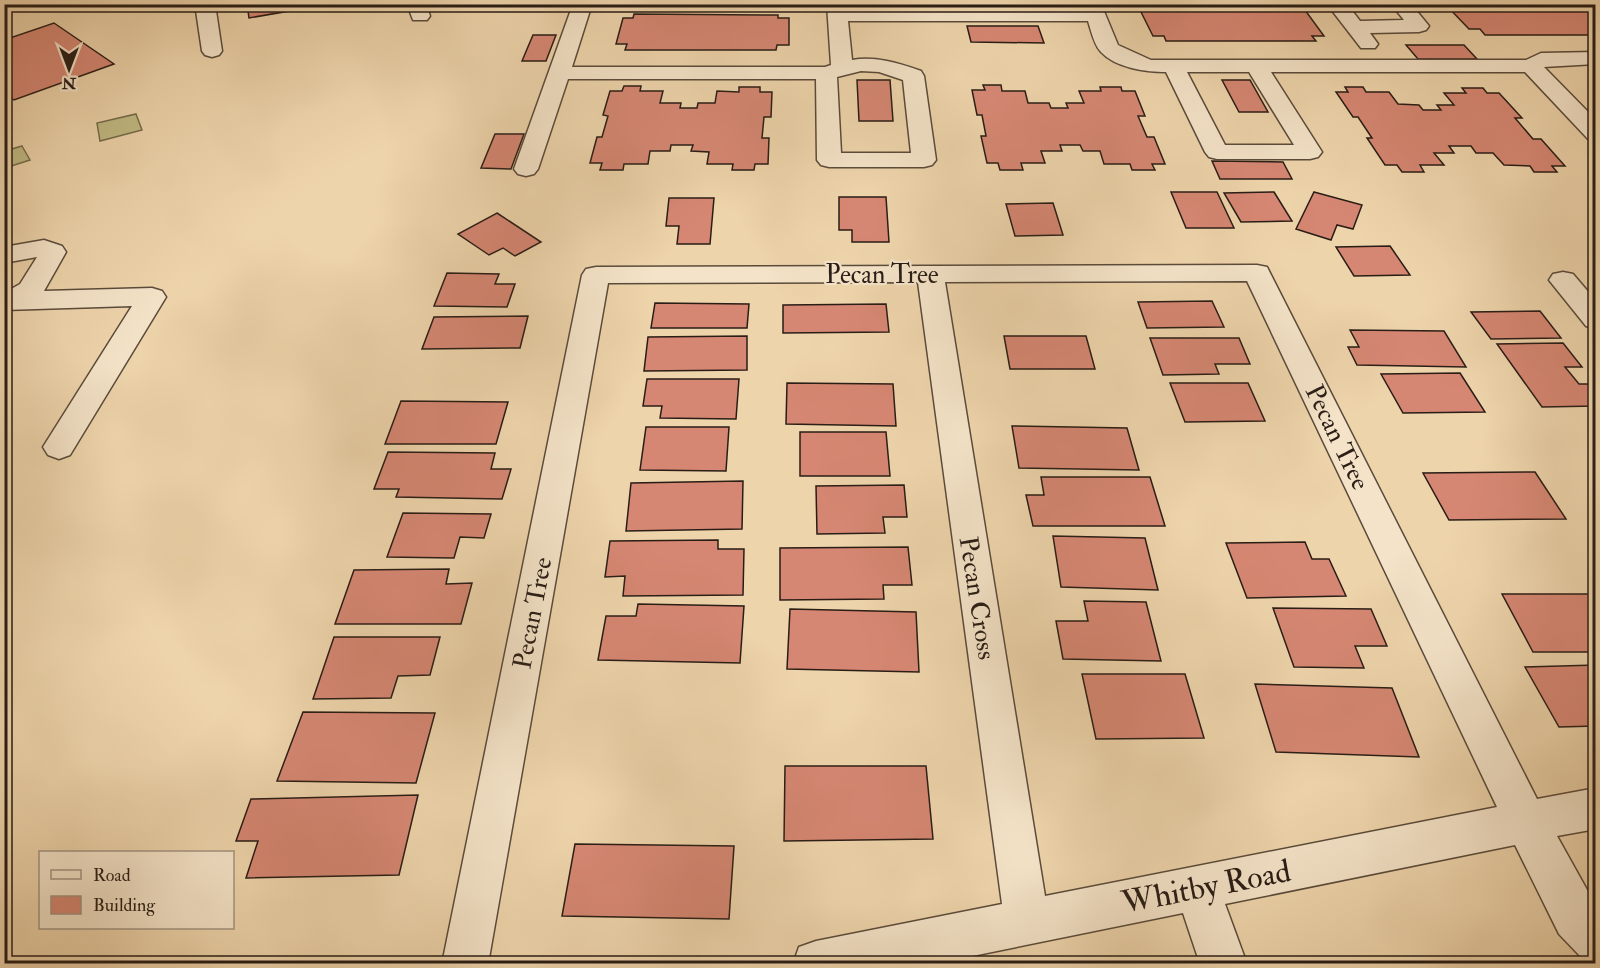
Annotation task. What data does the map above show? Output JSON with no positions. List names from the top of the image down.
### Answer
{
  "streets": {
    "street": ["Pecan Tree", "Pecan Cross", "Whitby Road"]
  },
  "crossings": [
    ["Pecan Tree", "Pecan Cross"],
    ["Pecan Tree", "Whitby Road"],
    ["Pecan Cross", "Whitby Road"]
  ],
  "legend": ["Road", "Building"],
  "north": "bottom"
}
